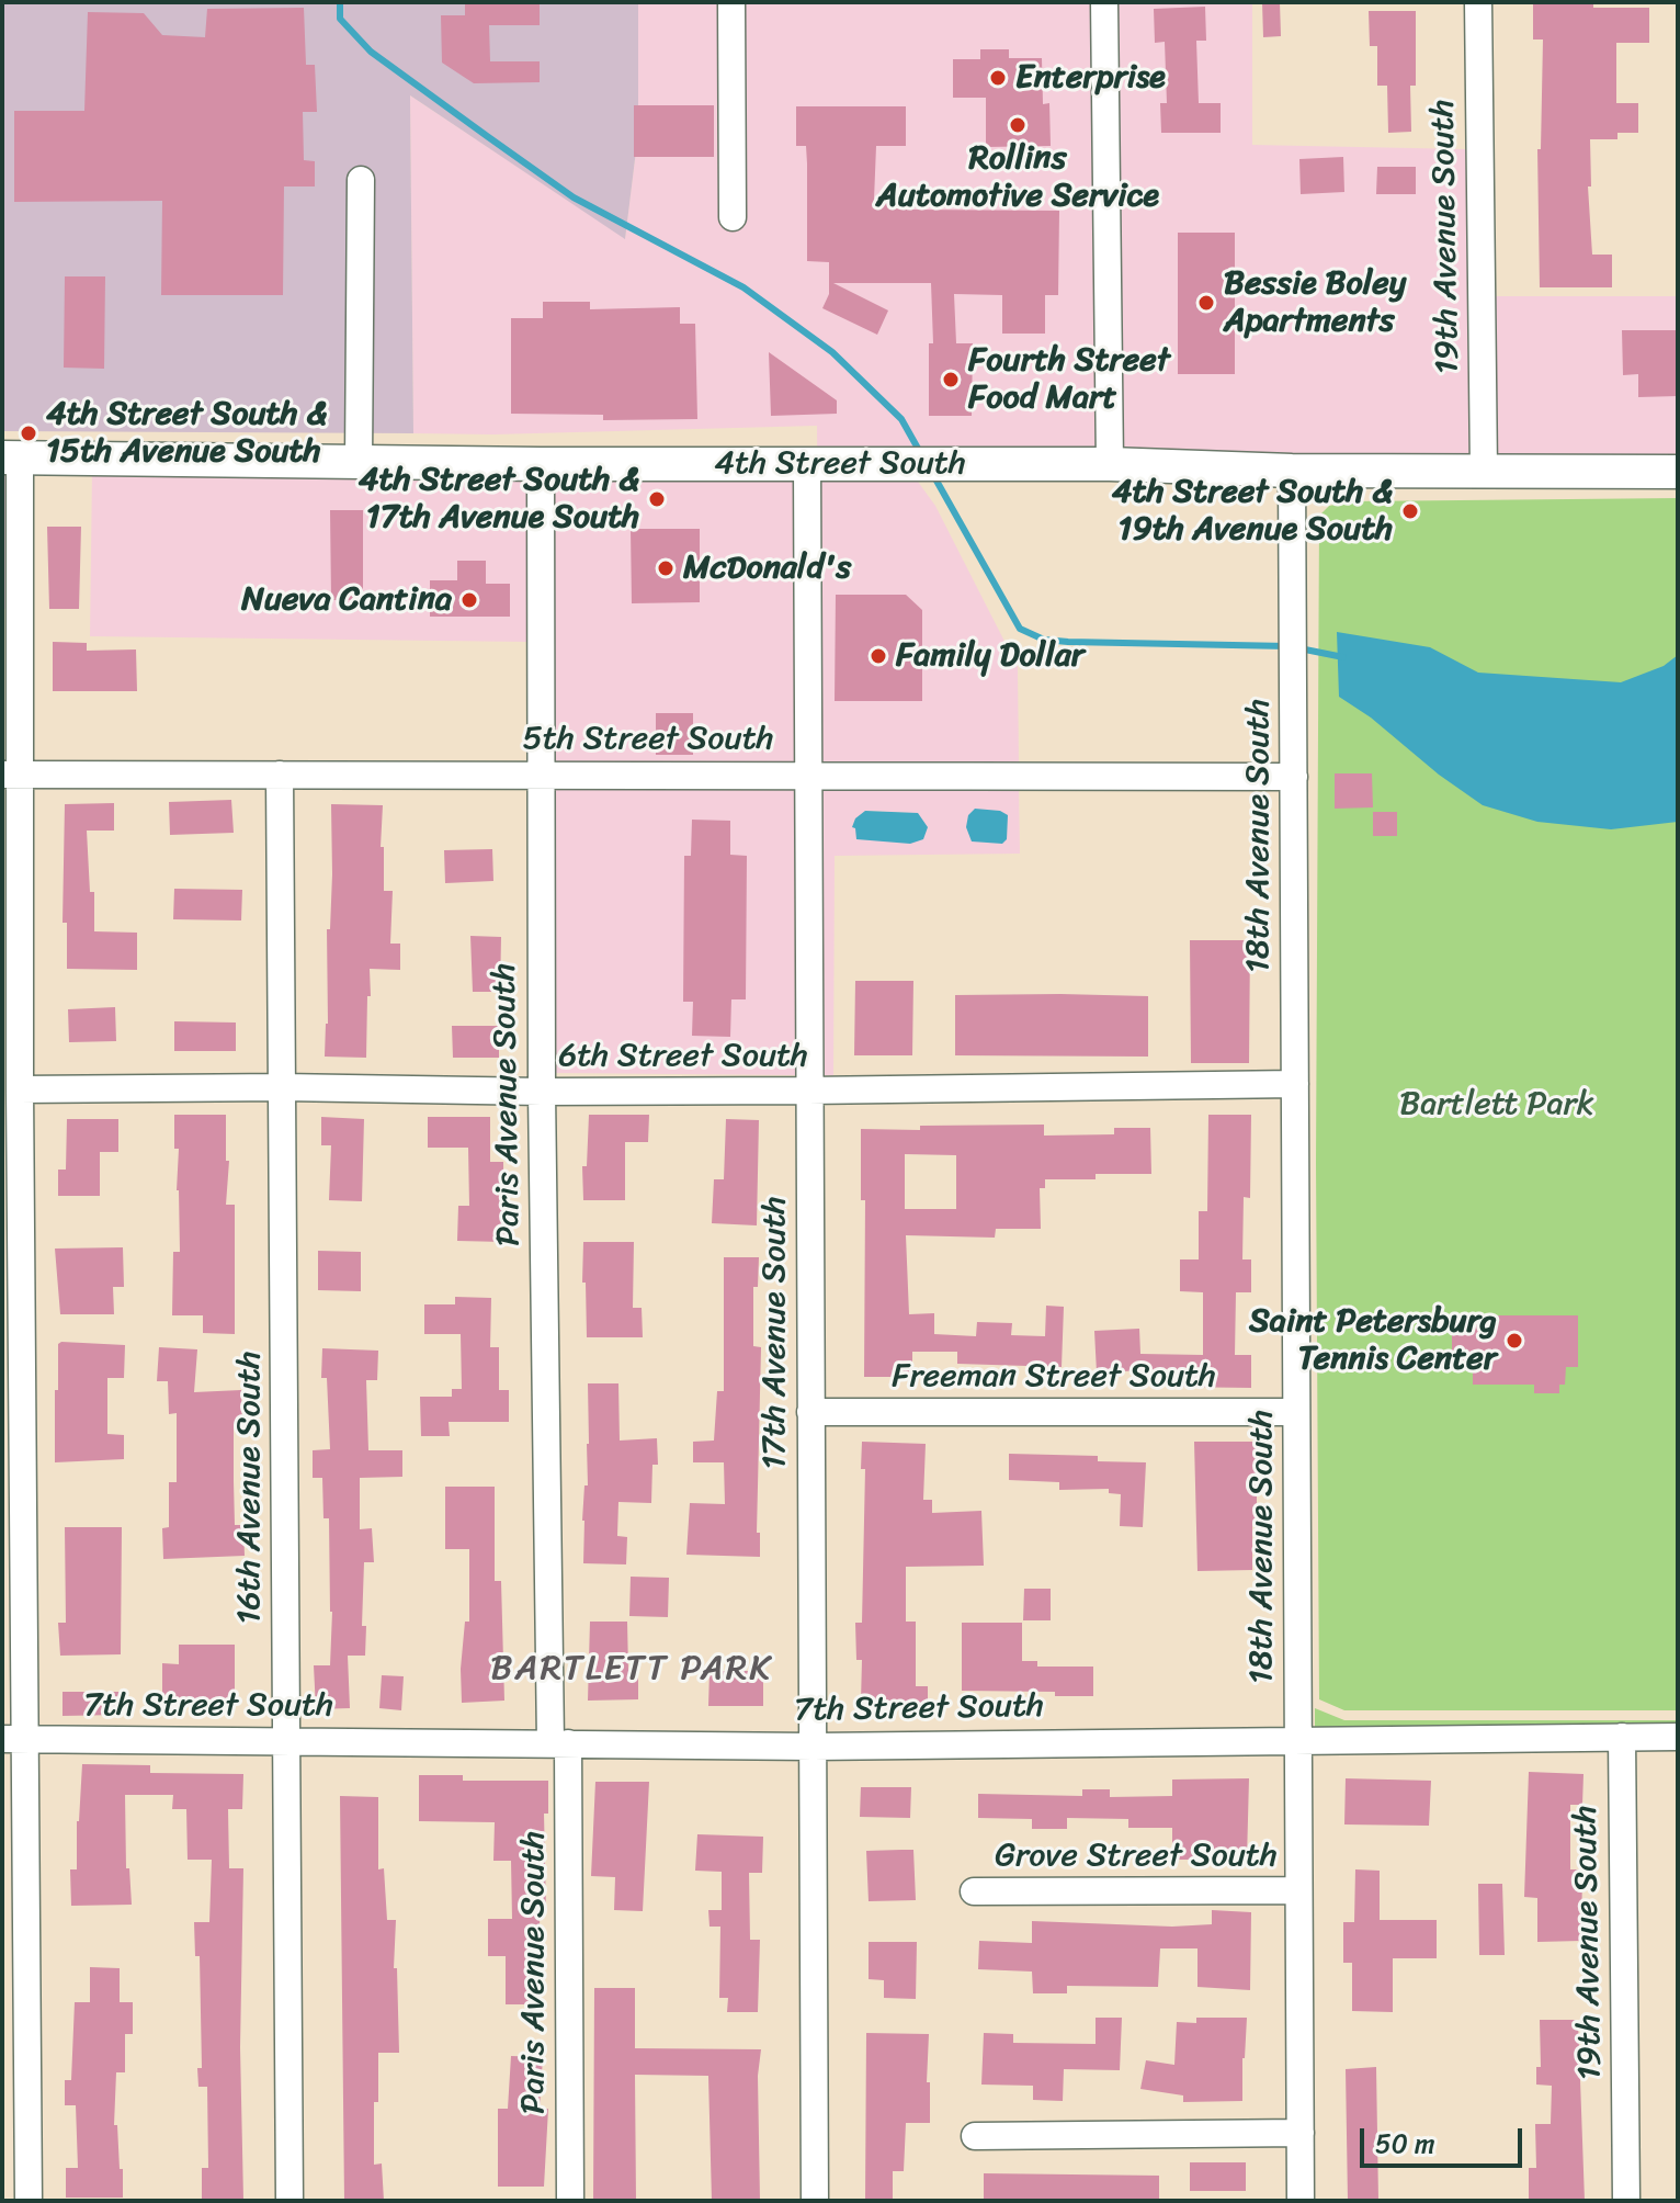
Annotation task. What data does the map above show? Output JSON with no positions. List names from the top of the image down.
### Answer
{
  "streets": {
    "main road": ["4th Street South"],
    "street": [
      "19th Avenue South",
      "5th Street South",
      "18th Avenue South",
      "6th Street South",
      "Paris Avenue South",
      "17th Avenue South",
      "Freeman Street South",
      "16th Avenue South",
      "7th Street South",
      "Grove Street South"
    ]
  },
  "crossings": [
    ["19th Avenue South", "4th Street South"],
    ["19th Avenue South", "7th Street South"],
    ["4th Street South", "18th Avenue South"],
    ["4th Street South", "Paris Avenue South"],
    ["4th Street South", "17th Avenue South"],
    ["5th Street South", "18th Avenue South"],
    ["5th Street South", "Paris Avenue South"],
    ["5th Street South", "17th Avenue South"],
    ["5th Street South", "16th Avenue South"],
    ["18th Avenue South", "6th Street South"],
    ["18th Avenue South", "Freeman Street South"],
    ["18th Avenue South", "7th Street South"],
    ["18th Avenue South", "Grove Street South"],
    ["6th Street South", "Paris Avenue South"],
    ["6th Street South", "17th Avenue South"],
    ["6th Street South", "16th Avenue South"],
    ["Paris Avenue South", "7th Street South"],
    ["17th Avenue South", "Freeman Street South"],
    ["17th Avenue South", "7th Street South"],
    ["16th Avenue South", "7th Street South"]
  ],
  "districts": ["BARTLETT PARK"],
  "parks": ["Bartlett Park"],
  "places": [
    "Enterprise",
    "Rollins Automotive Service",
    "Bessie Boley Apartments",
    "Fourth Street Food Mart",
    "4th Street South & 15th Avenue South",
    "4th Street South & 17th Avenue South",
    "4th Street South & 19th Avenue South",
    "McDonald's",
    "Nueva Cantina",
    "Family Dollar",
    "Saint Petersburg Tennis Center"
  ],
  "scale_bar": "50 m"
}
